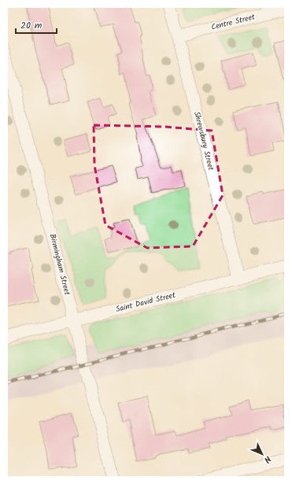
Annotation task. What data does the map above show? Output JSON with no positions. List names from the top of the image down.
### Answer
{
  "streets": {
    "street": [
      "Centre Street",
      "Shrewsbury Street",
      "Birmingham Street",
      "Saint David Street"
    ]
  },
  "crossings": [
    ["Centre Street", "Shrewsbury Street"],
    ["Shrewsbury Street", "Saint David Street"],
    ["Birmingham Street", "Saint David Street"]
  ],
  "scale_bar": "20 m",
  "north": "bottom right"
}
